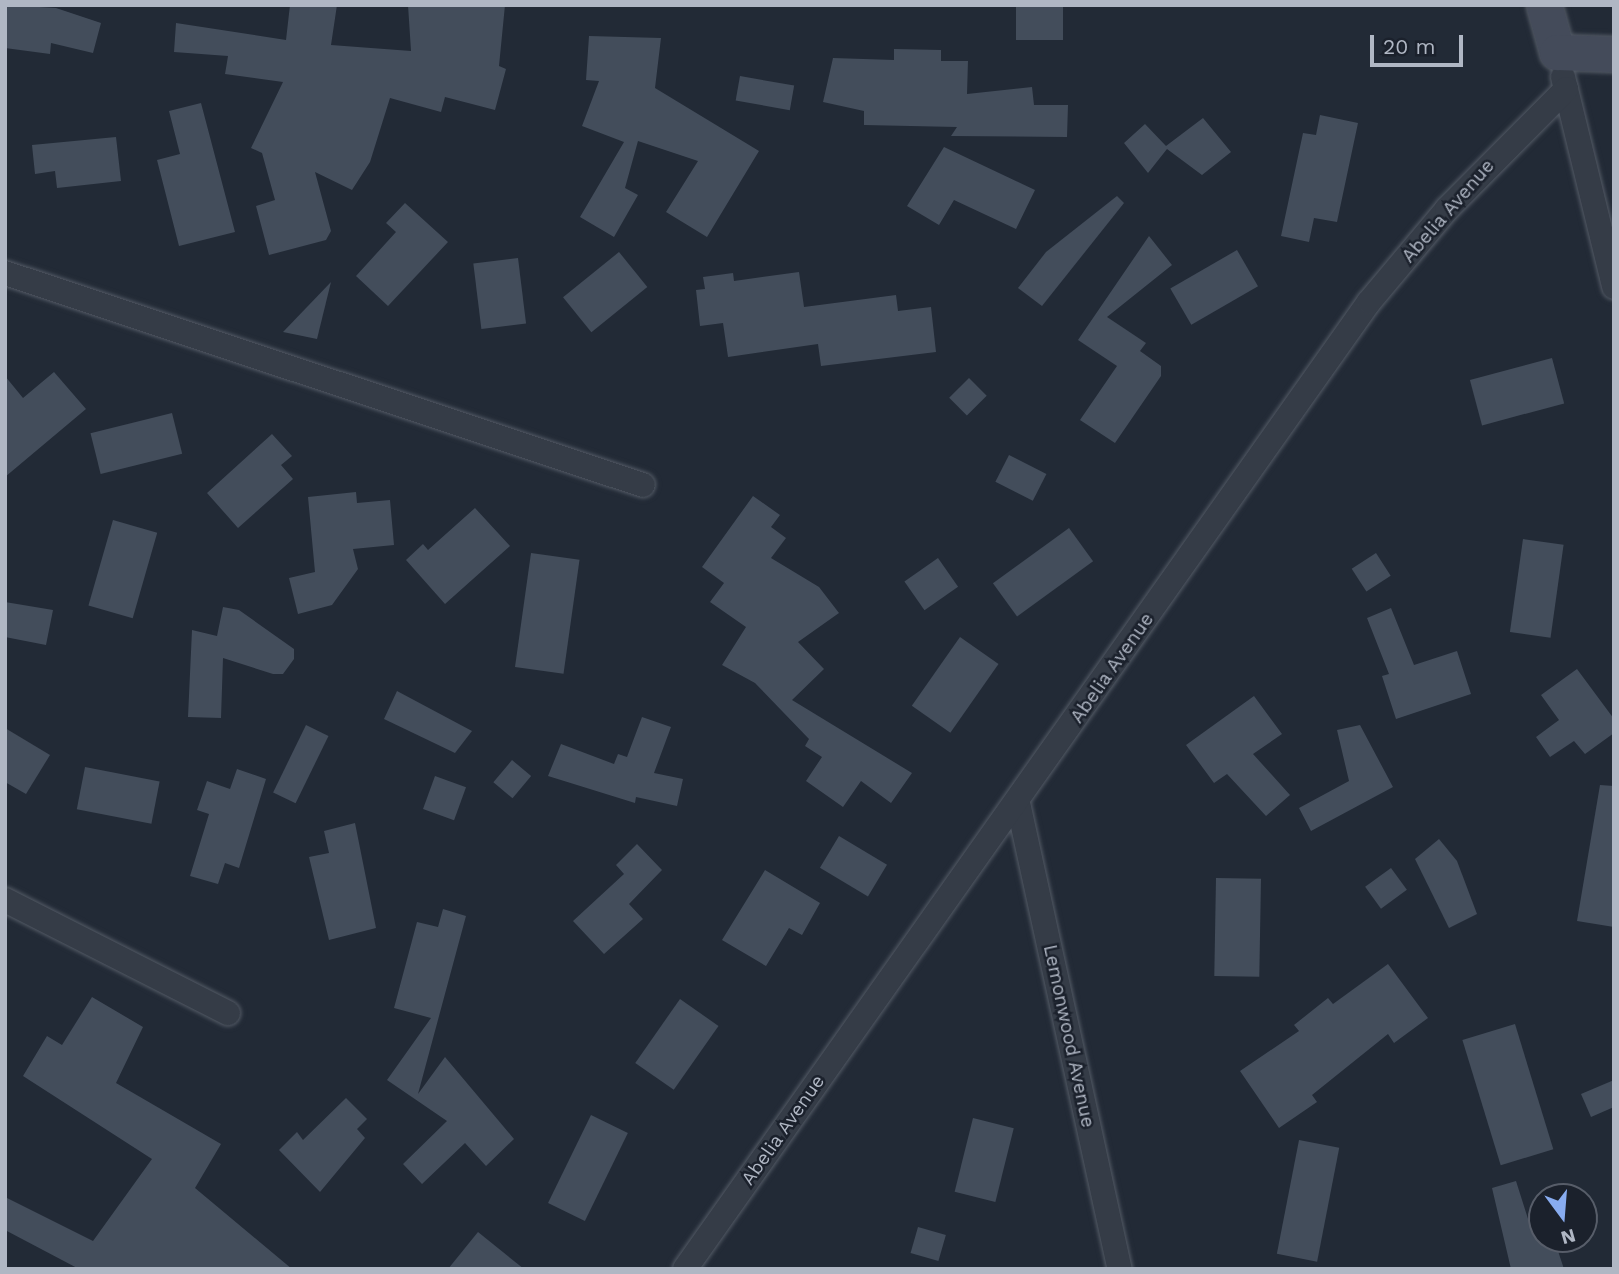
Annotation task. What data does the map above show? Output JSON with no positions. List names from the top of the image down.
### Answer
{
  "streets": {
    "street": ["Abelia Avenue", "Lemonwood Avenue"]
  },
  "crossings": [
    ["Abelia Avenue", "Lemonwood Avenue"]
  ],
  "scale_bar": "20 m",
  "north": "bottom"
}
